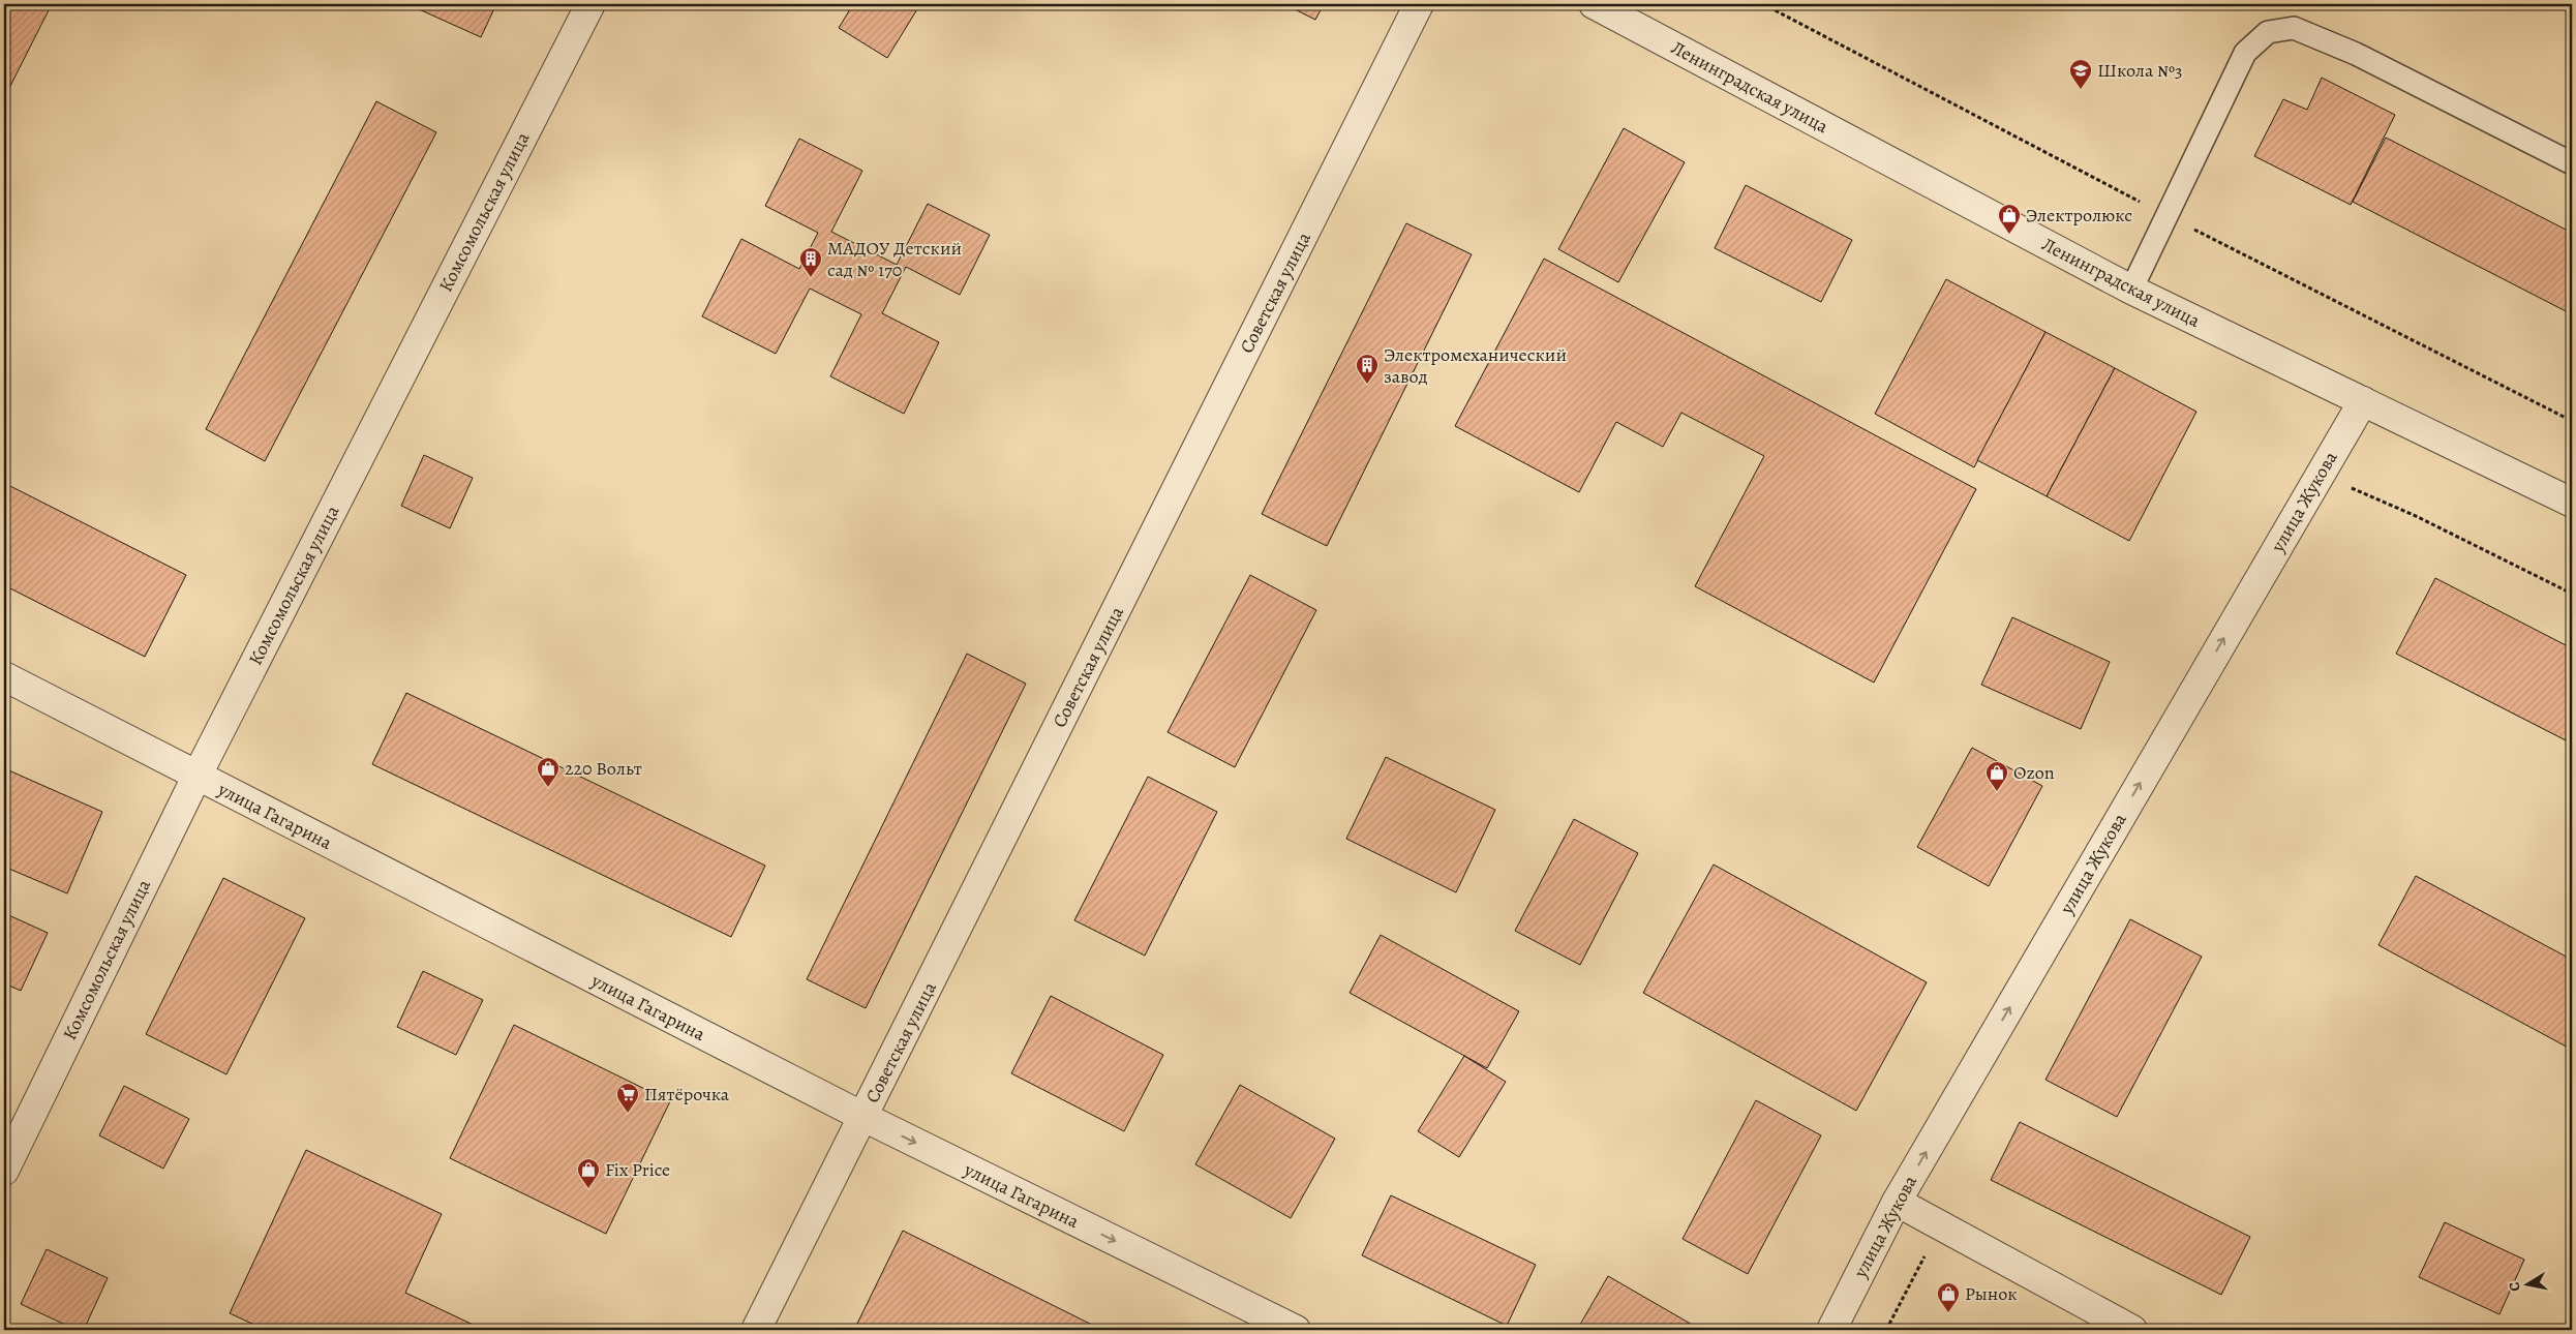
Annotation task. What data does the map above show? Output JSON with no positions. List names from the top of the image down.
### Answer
{
  "streets": {
    "street": [
      "Ленинградская улица",
      "Комсомольская улица",
      "Советская улица",
      "улица Жукова",
      "улица Гагарина"
    ]
  },
  "crossings": [
    ["Ленинградская улица", "улица Жукова"],
    ["Комсомольская улица", "улица Гагарина"],
    ["Советская улица", "улица Гагарина"]
  ],
  "one_way": ["улица Жукова"],
  "places": {
    "school or university": ["Школа №3"],
    "shop": [
      "Электролюкс",
      "220 Вольт",
      "Ozon",
      "Fix Price",
      "Рынок"
    ],
    "building": ["МАДОУ Детский сад № 170", "Электромеханический завод"],
    "supermarket": ["Пятёрочка"]
  },
  "north": "left"
}
